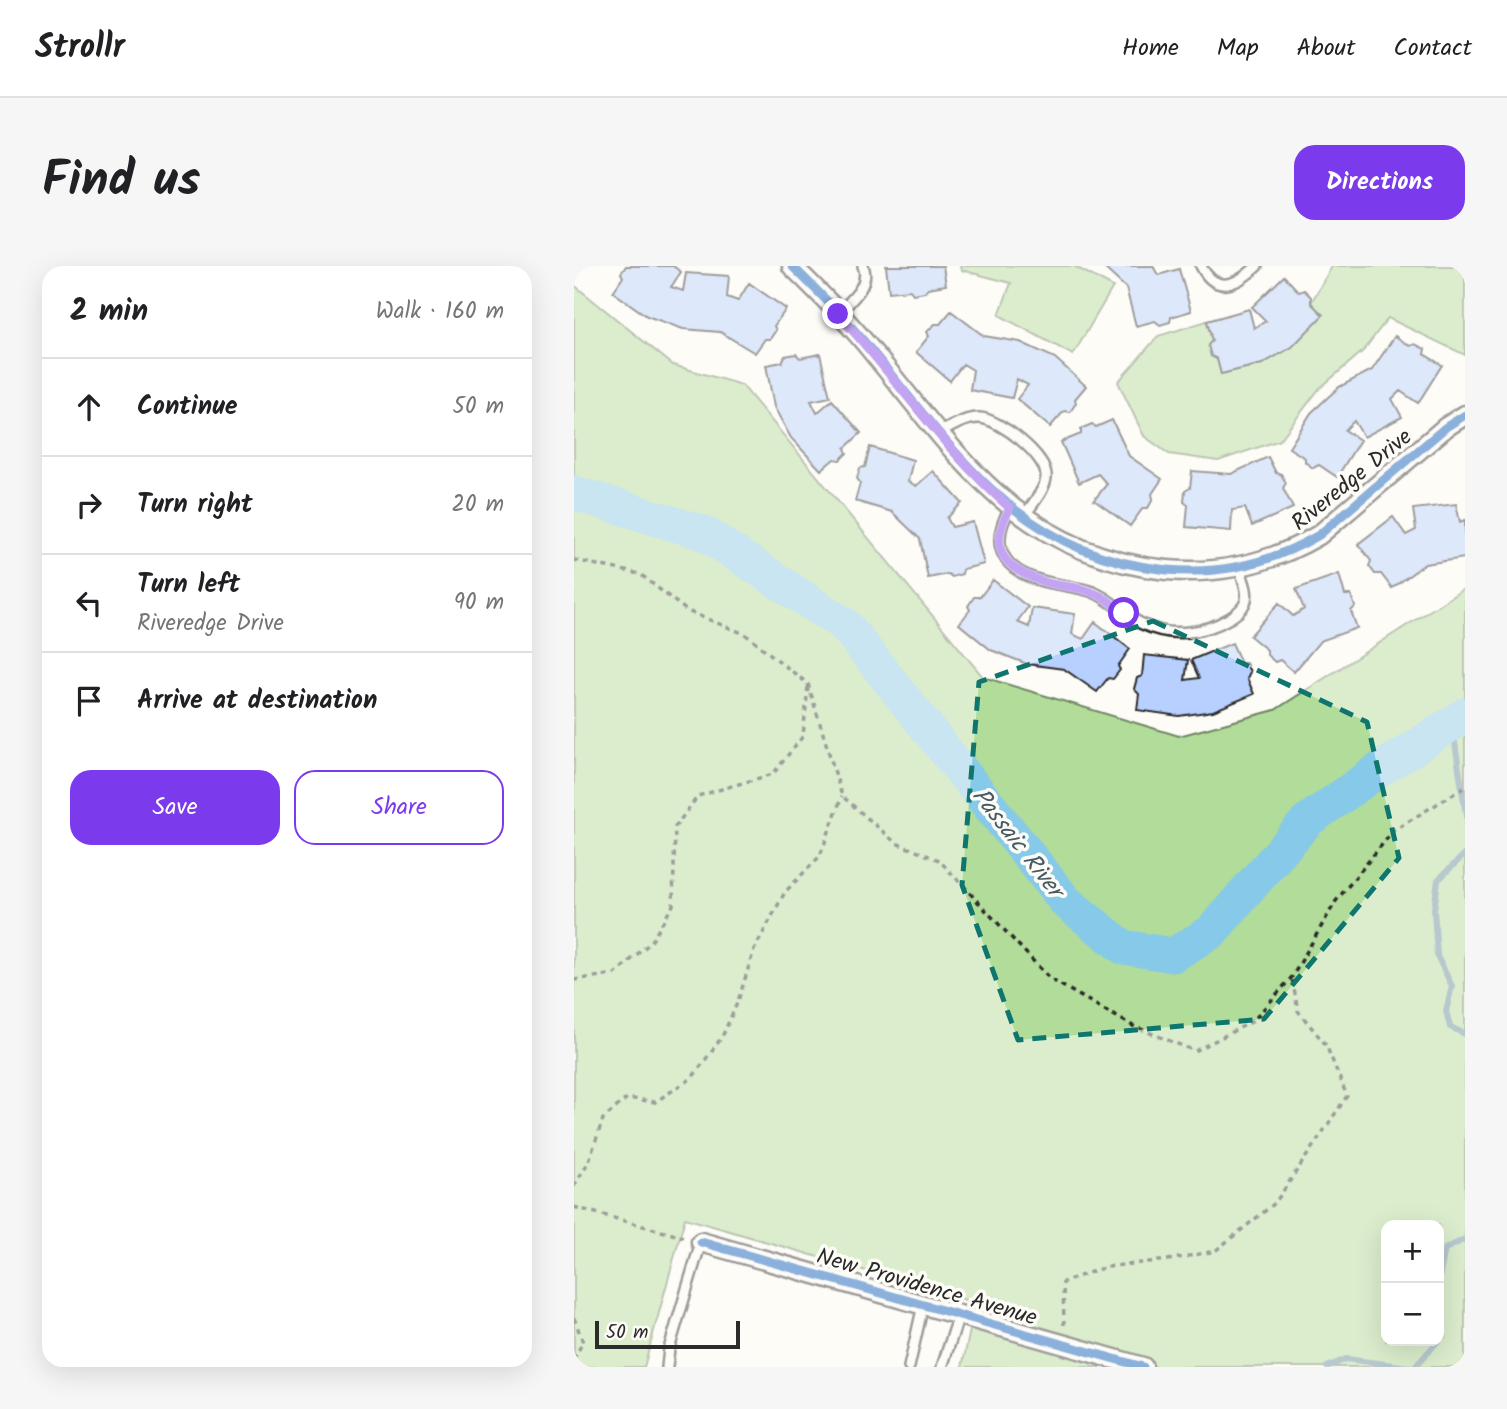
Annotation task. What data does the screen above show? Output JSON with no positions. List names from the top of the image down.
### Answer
{
  "streets": {
    "street": ["Riveredge Drive", "New Providence Avenue"]
  },
  "water": ["Passaic River"],
  "scale_bar": "50 m",
  "page": {
    "header": "Strollr",
    "nav": [
      "Home",
      "Map",
      "About",
      "Contact"
    ],
    "title": "Find us",
    "buttons": [
      "Directions",
      ["Save", "Share"]
    ],
    "heading": ["2 min", "Walk · 160 m"],
    "list": [
      ["Continue", "50 m"],
      ["Turn right", "20 m"],
      ["Turn left", "Riveredge Drive", "90 m"],
      "Arrive at destination"
    ],
    "map_buttons": ["+", "−"],
    "scale": "50 m"
  }
}
